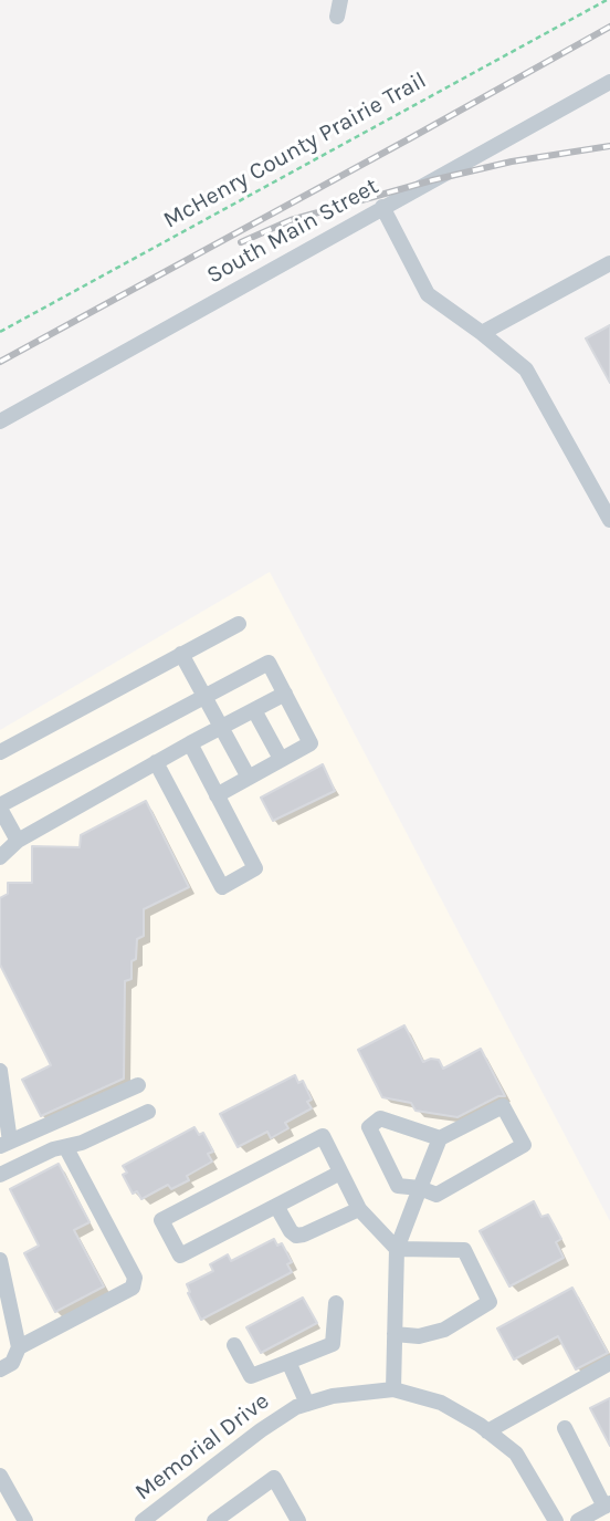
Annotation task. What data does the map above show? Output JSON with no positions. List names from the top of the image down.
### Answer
{
  "streets": {
    "street": ["South Main Street", "Memorial Drive"],
    "path": ["McHenry County Prairie Trail"]
  }
}
